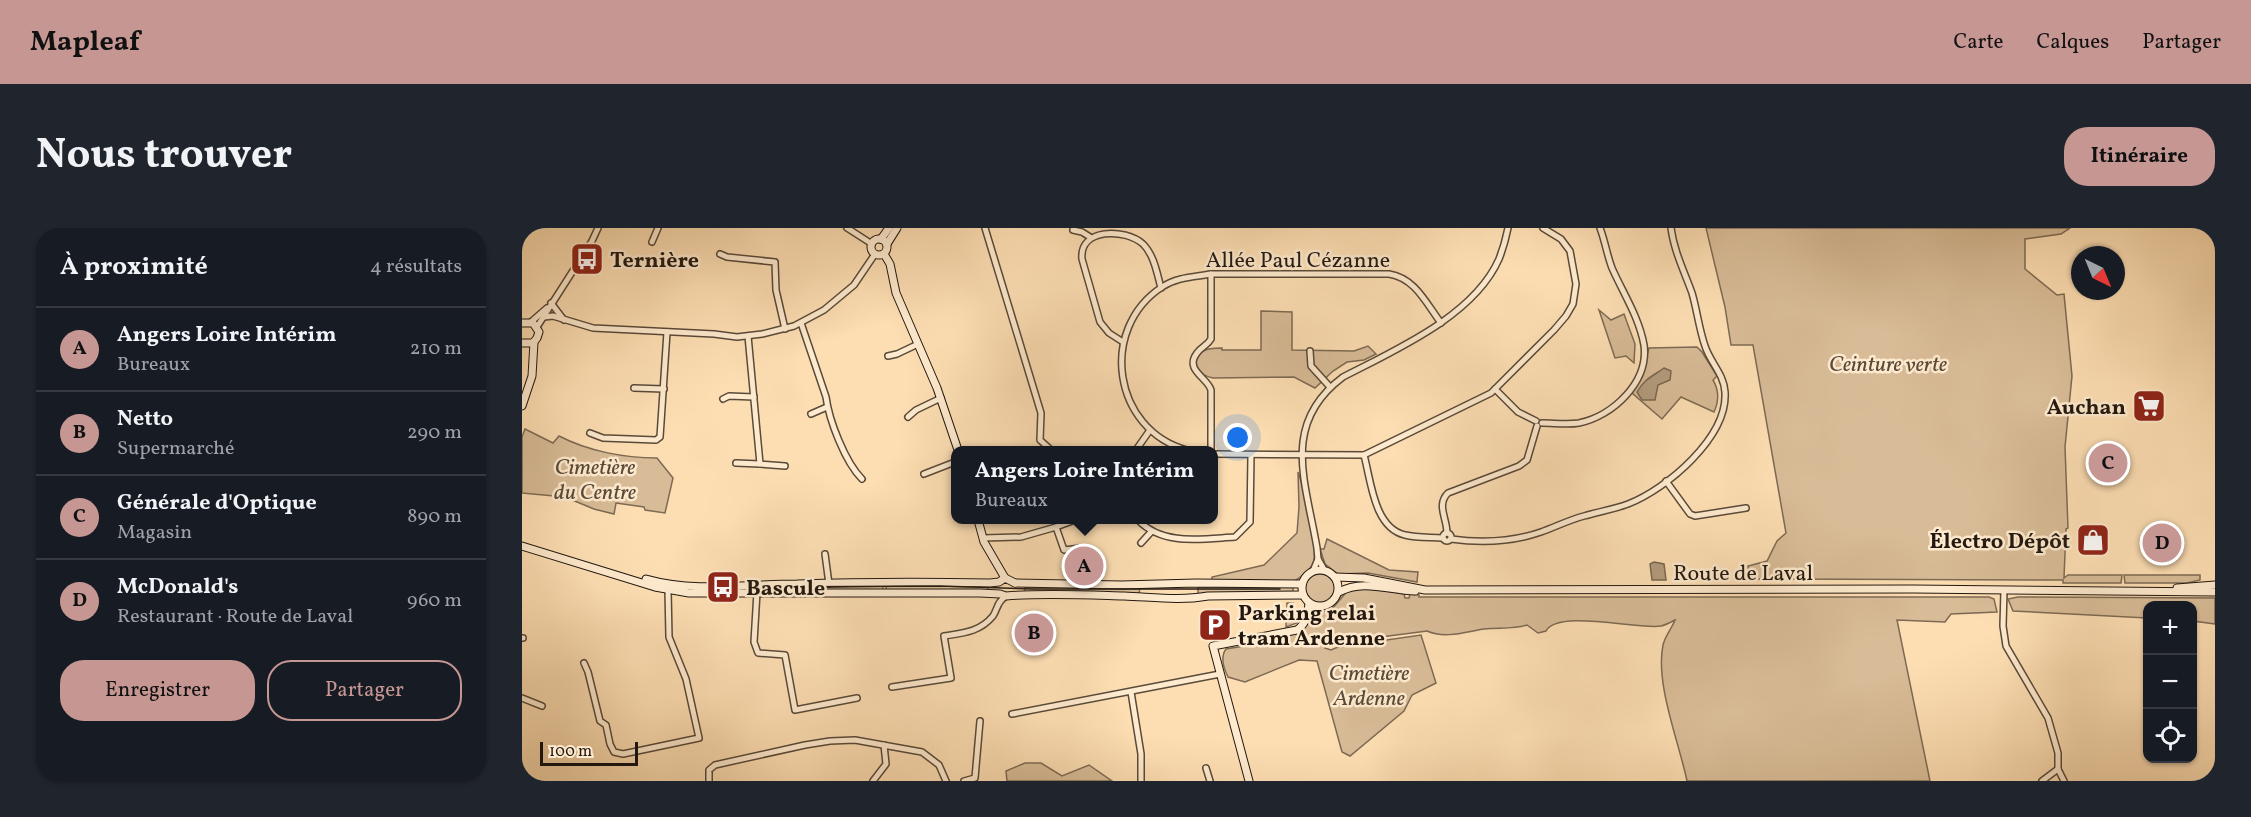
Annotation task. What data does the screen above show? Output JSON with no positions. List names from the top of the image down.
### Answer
{
  "streets": {
    "main road": ["Route de Laval"],
    "street": ["Allée Paul Cézanne"]
  },
  "parks": ["Ceinture verte", "Cimetière du Centre", "Cimetière Ardenne"],
  "places": {
    "bus stop": ["Ternière", "Bascule"],
    "supermarket": ["Auchan"],
    "shop": ["Électro Dépôt"],
    "parking": ["Parking relai tram Ardenne"]
  },
  "scale_bar": "100 m",
  "north": "bottom right",
  "page": {
    "header": "Mapleaf",
    "nav": ["Carte", "Calques", "Partager"],
    "title": "Nous trouver",
    "buttons": [
      "Itinéraire",
      ["Enregistrer", "Partager"]
    ],
    "heading": ["À proximité", "4 résultats"],
    "list": [
      {
        "mark": "A",
        "name": "Angers Loire Intérim",
        "note": "Bureaux",
        "value": "210 m"
      },
      {
        "mark": "B",
        "name": "Netto",
        "note": "Supermarché",
        "value": "290 m"
      },
      {
        "mark": "C",
        "name": "Générale d'Optique",
        "note": "Magasin",
        "value": "890 m"
      },
      {
        "mark": "D",
        "name": "McDonald's",
        "note": "Restaurant · Route de Laval",
        "value": "960 m"
      }
    ],
    "pins": [
      "C",
      "D",
      "A",
      "B"
    ],
    "popup": ["Angers Loire Intérim", "Bureaux"],
    "map_buttons": ["+", "−"],
    "scale": "100 m"
  }
}
